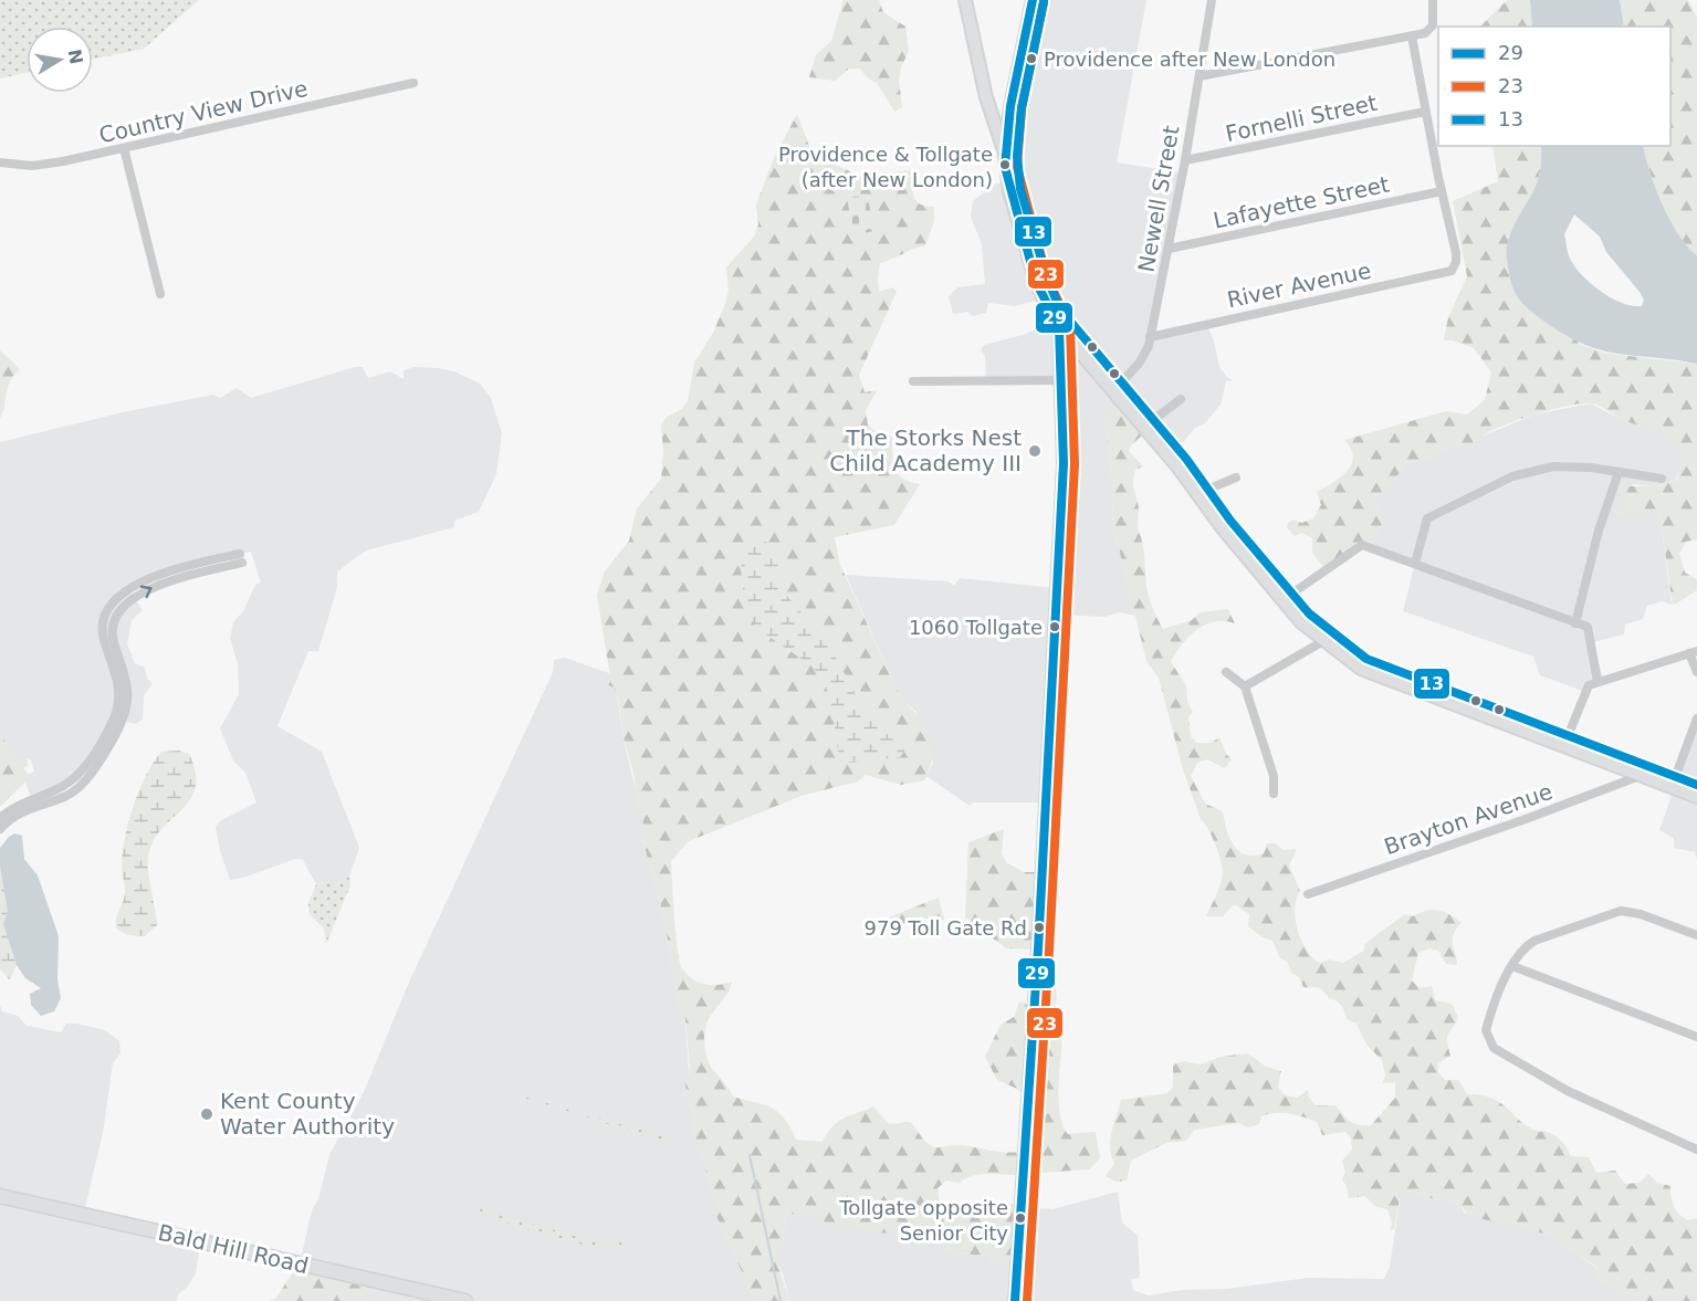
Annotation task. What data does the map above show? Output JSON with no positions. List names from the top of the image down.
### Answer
{
  "streets": {
    "main road": ["Bald Hill Road"],
    "street": [
      "Country View Drive",
      "Fornelli Street",
      "Newell Street",
      "Lafayette Street",
      "River Avenue",
      "Brayton Avenue"
    ]
  },
  "crossings": [
    ["Fornelli Street", "Newell Street"],
    ["Newell Street", "Lafayette Street"],
    ["Newell Street", "River Avenue"],
    ["Lafayette Street", "River Avenue"]
  ],
  "places": [
    "Providence after New London",
    "Providence & Tollgate (after New London)",
    "The Storks Nest Child Academy III",
    "1060 Tollgate",
    "979 Toll Gate Rd",
    "Kent County Water Authority",
    "Tollgate opposite Senior City"
  ],
  "lines": ["transit line 29", "transit line 23", "transit line 13"],
  "legend": ["29", "23", "13"],
  "north": "right"
}
